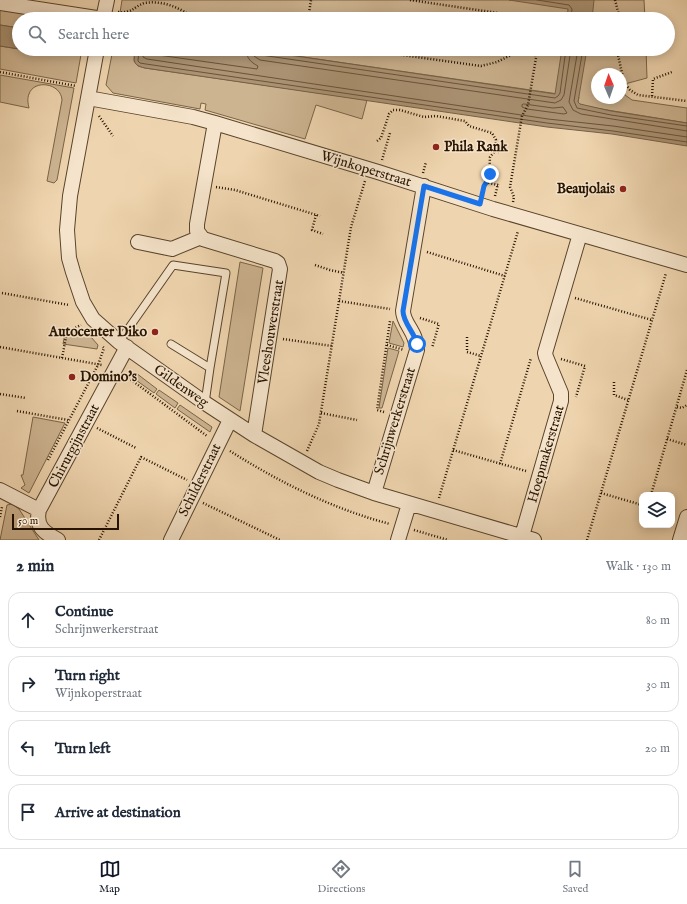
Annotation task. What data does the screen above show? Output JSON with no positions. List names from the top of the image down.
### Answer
{
  "streets": {
    "street": [
      "Wijnkoperstraat",
      "Vleeshouwerstraat",
      "Gildenweg",
      "Schrijnwerkerstraat",
      "Chirurgijnstraat",
      "Hoepmakerstraat",
      "Schilderstraat"
    ]
  },
  "crossings": [
    ["Wijnkoperstraat", "Gildenweg"],
    ["Wijnkoperstraat", "Schrijnwerkerstraat"],
    ["Wijnkoperstraat", "Hoepmakerstraat"],
    ["Vleeshouwerstraat", "Gildenweg"],
    ["Gildenweg", "Schrijnwerkerstraat"],
    ["Gildenweg", "Chirurgijnstraat"],
    ["Gildenweg", "Hoepmakerstraat"],
    ["Gildenweg", "Schilderstraat"]
  ],
  "places": [
    "Phila Rank",
    "Beaujolais",
    "Autocenter Diko",
    "Domino's"
  ],
  "scale_bar": "50 m",
  "north": "top",
  "page": {
    "search": "Search here",
    "scale": "50 m",
    "heading": ["2 min", "Walk · 130 m"],
    "list": [
      ["Continue", "Schrijnwerkerstraat", "80 m"],
      ["Turn right", "Wijnkoperstraat", "30 m"],
      ["Turn left", "20 m"],
      "Arrive at destination"
    ],
    "nav": ["Map", "Directions", "Saved"]
  }
}
